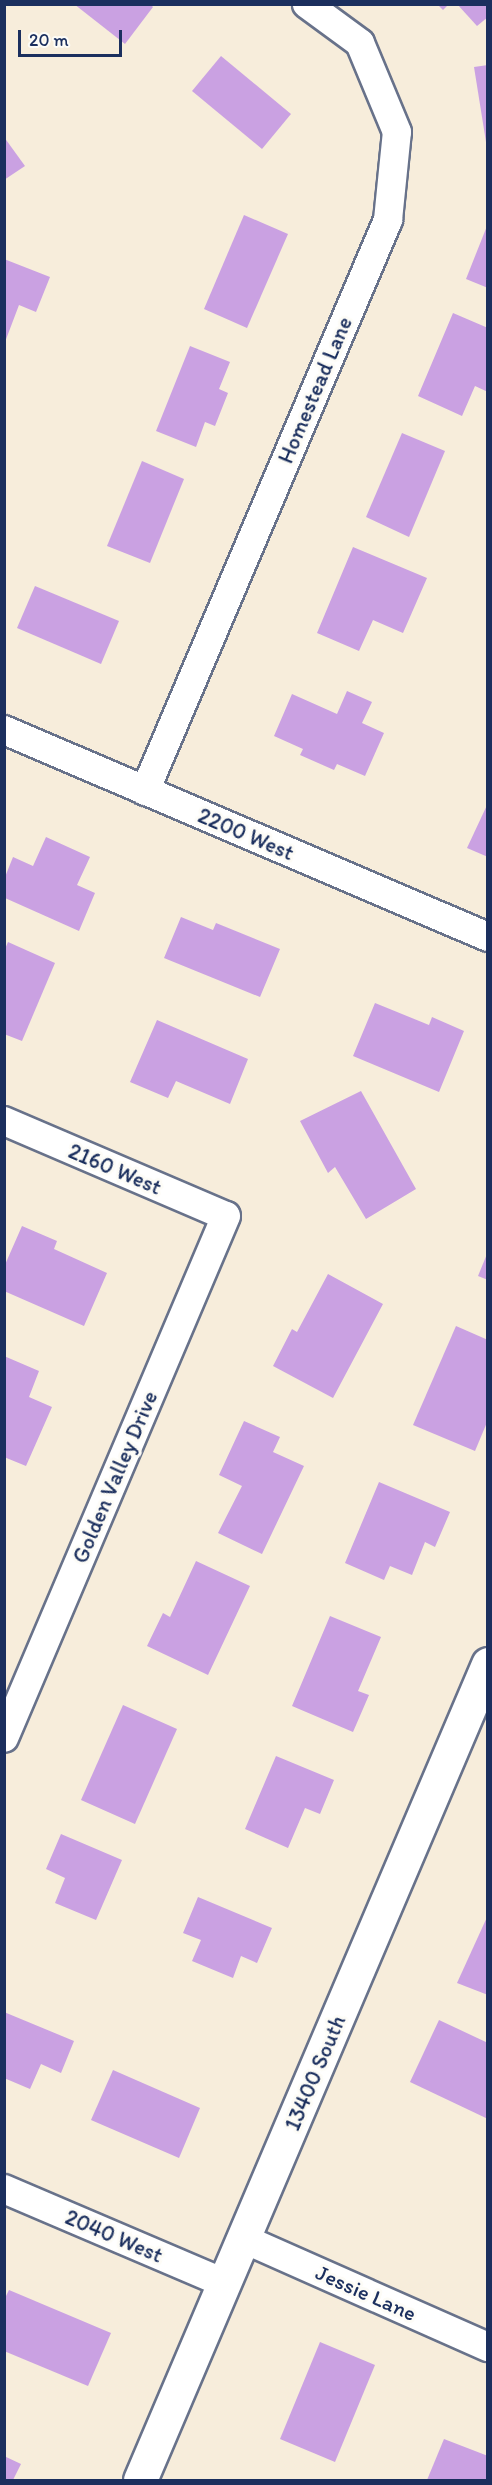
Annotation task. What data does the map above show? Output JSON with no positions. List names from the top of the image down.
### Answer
{
  "streets": {
    "street": [
      "Homestead Lane",
      "2200 West",
      "2160 West",
      "Golden Valley Drive",
      "13400 South",
      "2040 West",
      "Jessie Lane"
    ]
  },
  "crossings": [
    ["Homestead Lane", "2200 West"],
    ["2160 West", "Golden Valley Drive"],
    ["13400 South", "2040 West"],
    ["13400 South", "Jessie Lane"]
  ],
  "scale_bar": "20 m"
}
